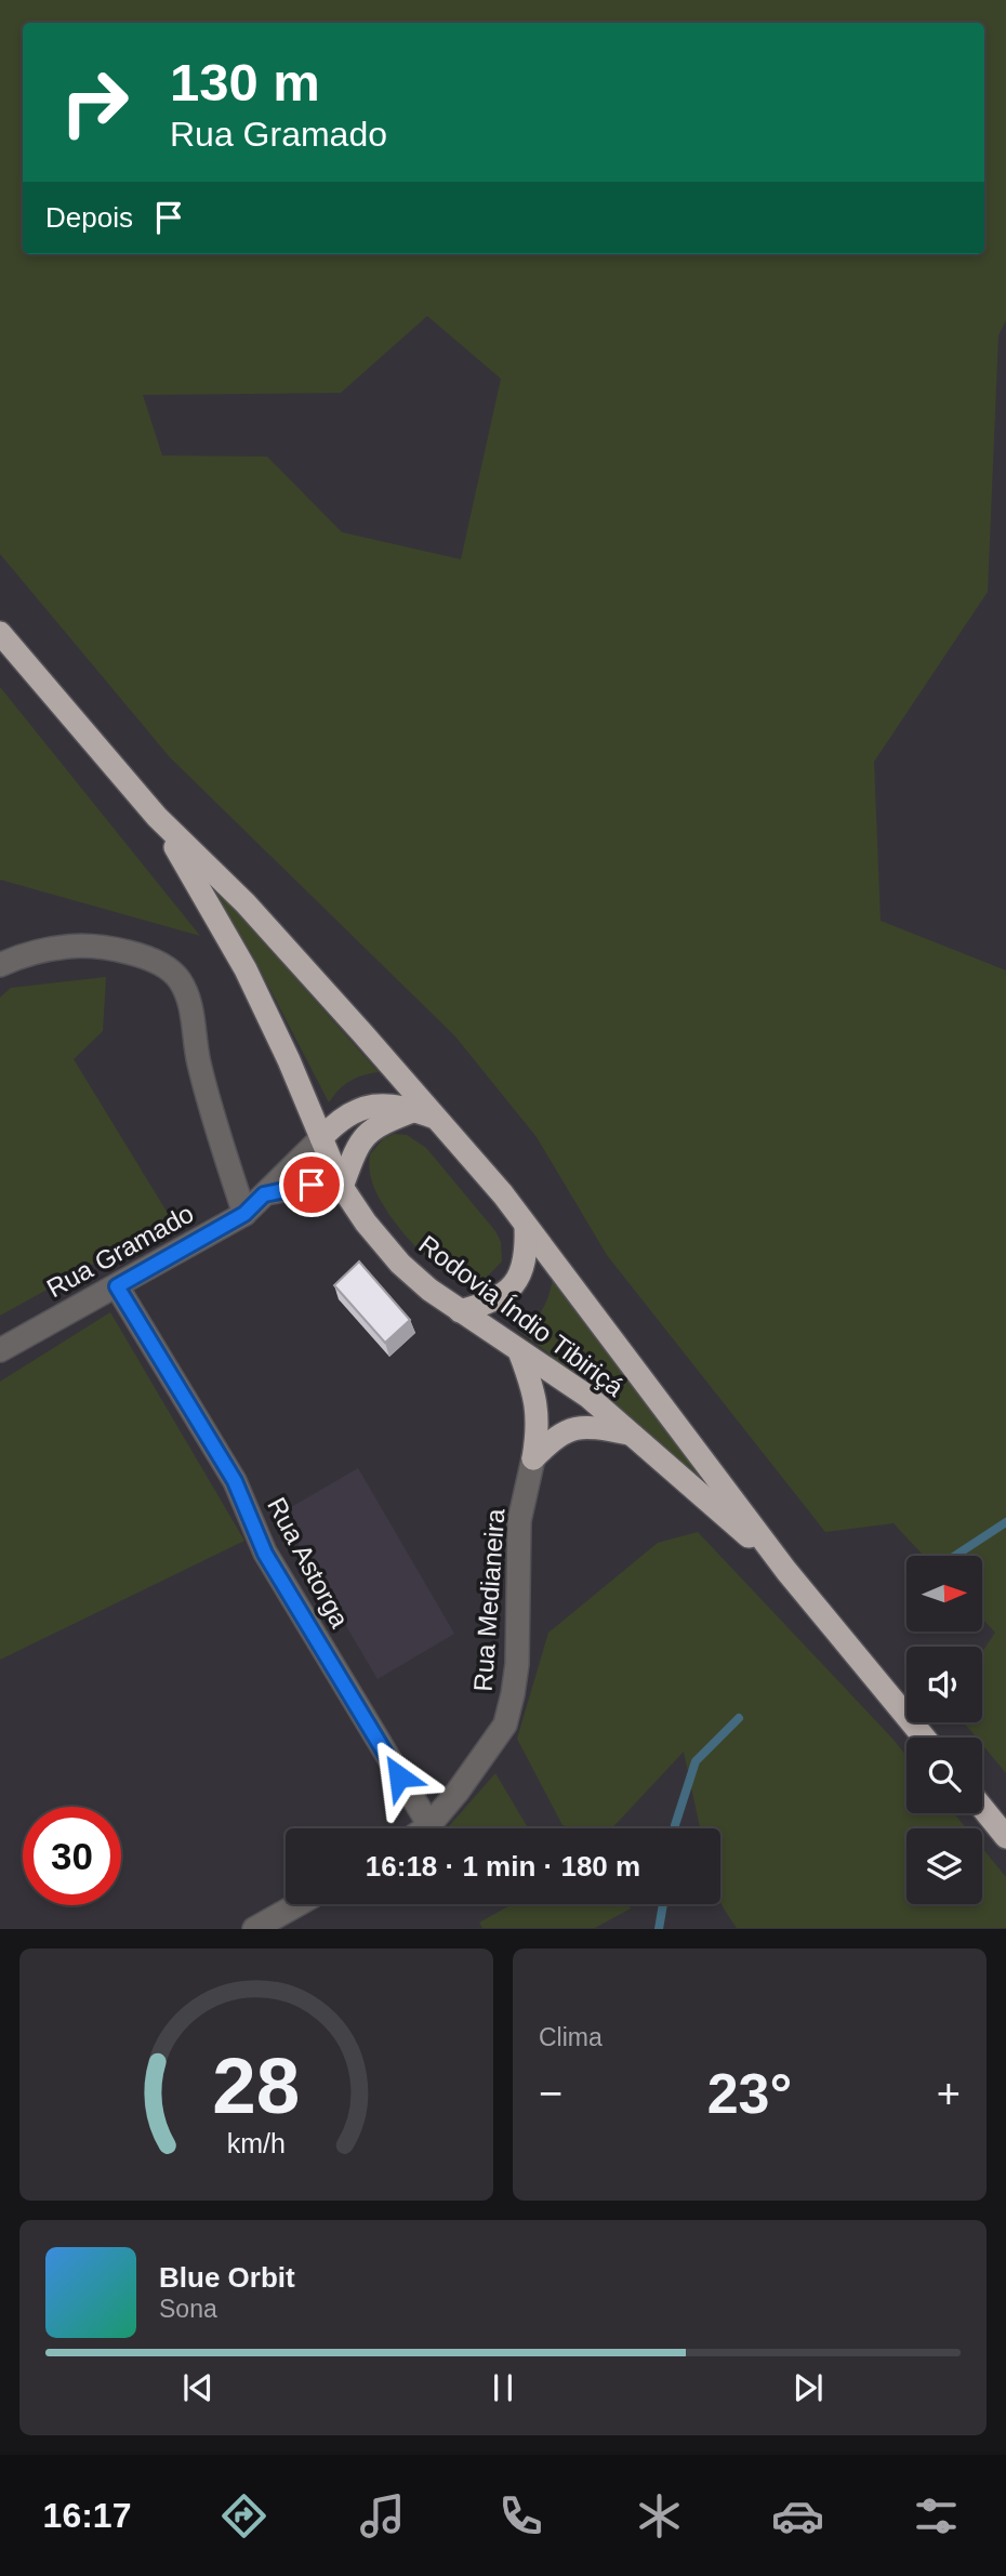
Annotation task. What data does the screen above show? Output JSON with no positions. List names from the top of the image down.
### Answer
{
  "streets": {
    "highway": ["Rodovia Índio Tibiriçá"],
    "street": ["Rua Gramado", "Rua Astorga", "Rua Medianeira"]
  },
  "crossings": [
    ["Rua Gramado", "Rodovia Índio Tibiriçá"],
    ["Rua Gramado", "Rua Astorga"],
    ["Rua Astorga", "Rua Medianeira"]
  ],
  "north": "right",
  "page": {
    "turn": ["130 m", "Rua Gramado"],
    "then": "Depois",
    "limit": "30",
    "trip": "16:18 · 1 min · 180 m",
    "tile": "Clima",
    "heat": ["−", "23°", "+"],
    "song": ["Blue Orbit", "Sona"],
    "tabs": "16:17",
    "gauge": ["28", "km/h"]
  }
}
